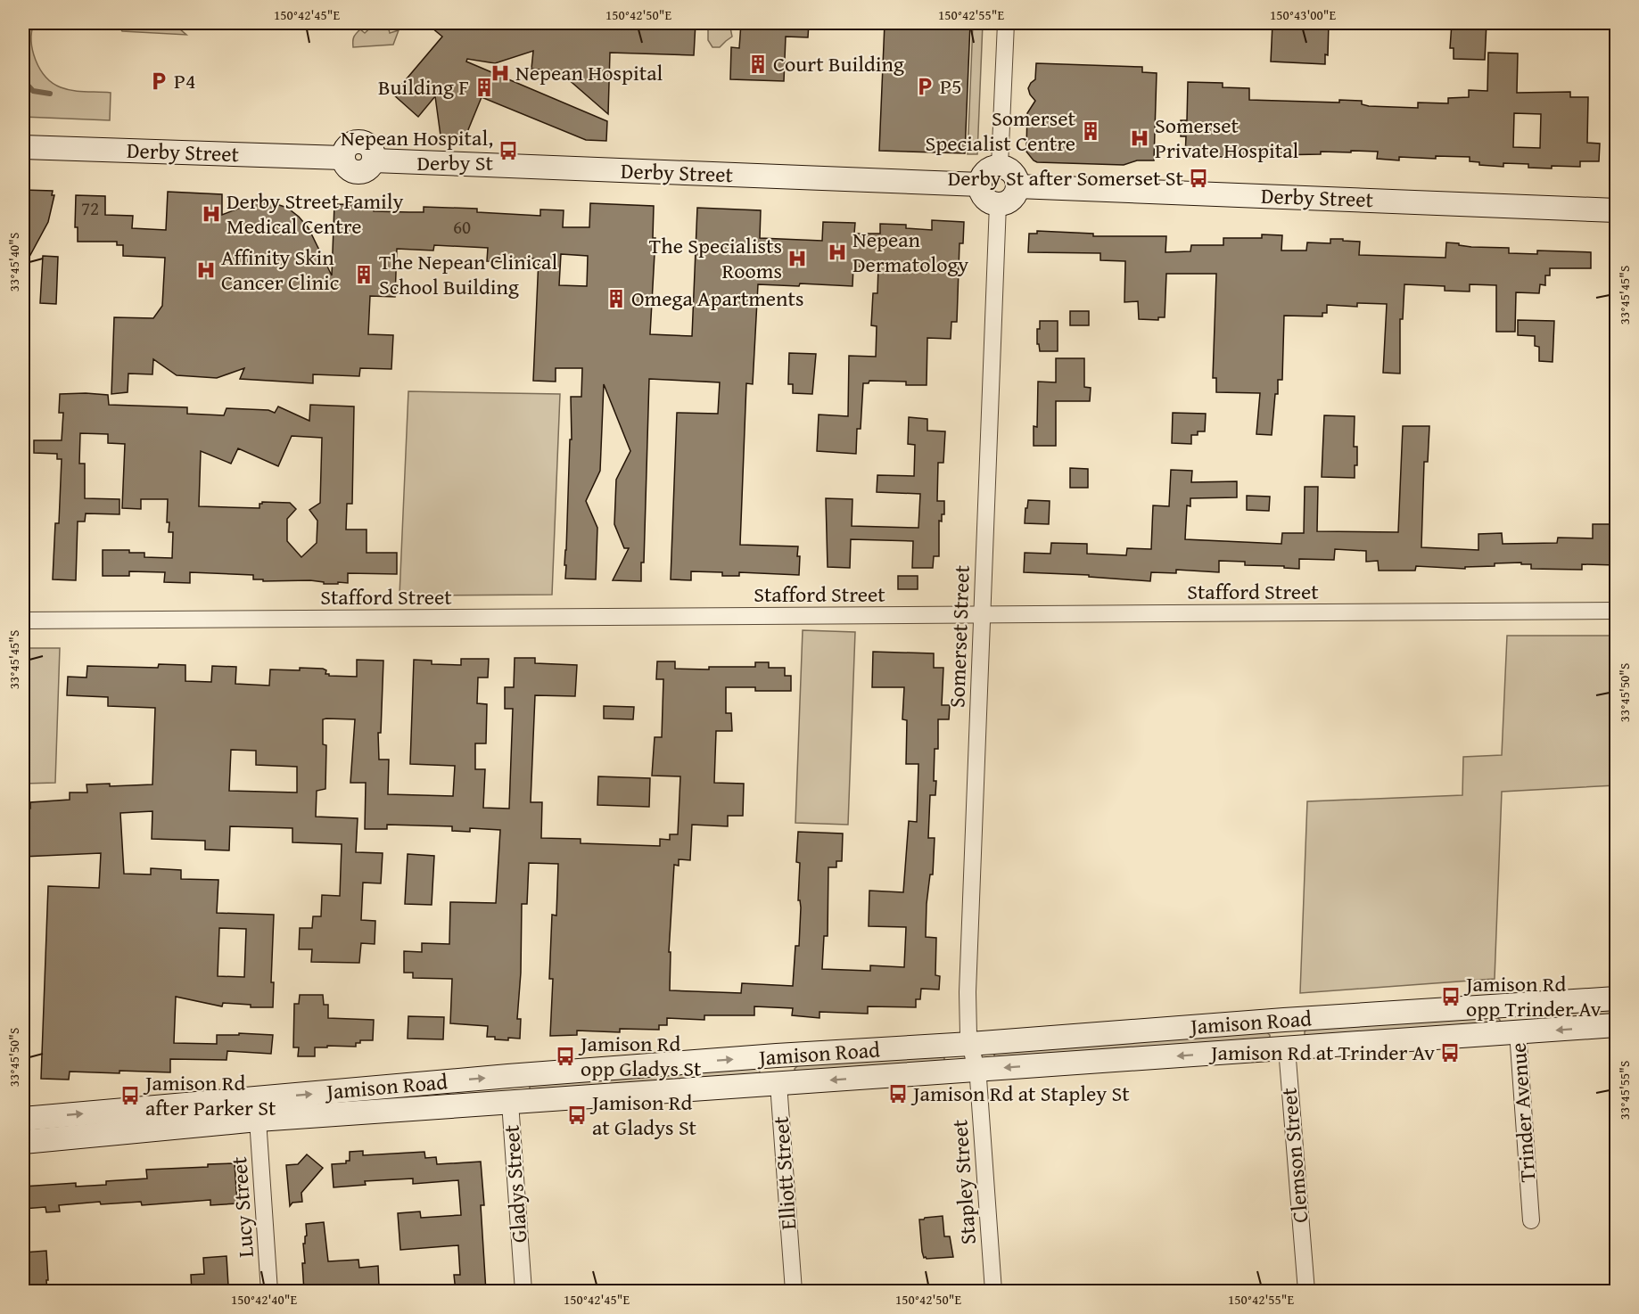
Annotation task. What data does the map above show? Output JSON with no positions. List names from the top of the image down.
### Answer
{
  "streets": {
    "main road": [
      "Derby Street",
      "Jamison Road",
      "Trinder Avenue",
      "Clemson Street",
      "Elliott Street",
      "Gladys Street"
    ],
    "street": [
      "Stafford Street",
      "Somerset Street",
      "Stapley Street",
      "Lucy Street"
    ]
  },
  "crossings": [
    ["Derby Street", "Somerset Street"],
    ["Stafford Street", "Somerset Street"],
    ["Somerset Street", "Jamison Road"],
    ["Somerset Street", "Stapley Street"],
    ["Jamison Road", "Trinder Avenue"],
    ["Jamison Road", "Clemson Street"],
    ["Jamison Road", "Elliott Street"],
    ["Jamison Road", "Stapley Street"],
    ["Jamison Road", "Gladys Street"],
    ["Jamison Road", "Lucy Street"]
  ],
  "places": {
    "building": [
      "Court Building",
      "Building F",
      "Somerset Specialist Centre",
      "The Nepean Clinical School Building",
      "Omega Apartments"
    ],
    "hospital": [
      "Nepean Hospital",
      "Somerset Private Hospital",
      "Derby Street Family Medical Centre",
      "Nepean Dermatology",
      "The Specialists Rooms",
      "Affinity Skin Cancer Clinic"
    ],
    "parking": ["P4", "P5"],
    "bus stop": [
      "Nepean Hospital, Derby St",
      "Derby St after Somerset St",
      "Jamison Rd opp Trinder Av",
      "Jamison Rd at Trinder Av",
      "Jamison Rd opp Gladys St",
      "Jamison Rd at Stapley St",
      "Jamison Rd after Parker St",
      "Jamison Rd at Gladys St"
    ]
  },
  "house_numbers": ["72", "60"],
  "coordinates": [
    "150°42'45\"E",
    "150°42'50\"E",
    "150°42'55\"E",
    "150°43'00\"E",
    "33°45'40\"S",
    "33°45'45\"S",
    "33°45'50\"S",
    "33°45'55\"S",
    "150°42'40\"E"
  ]
}
